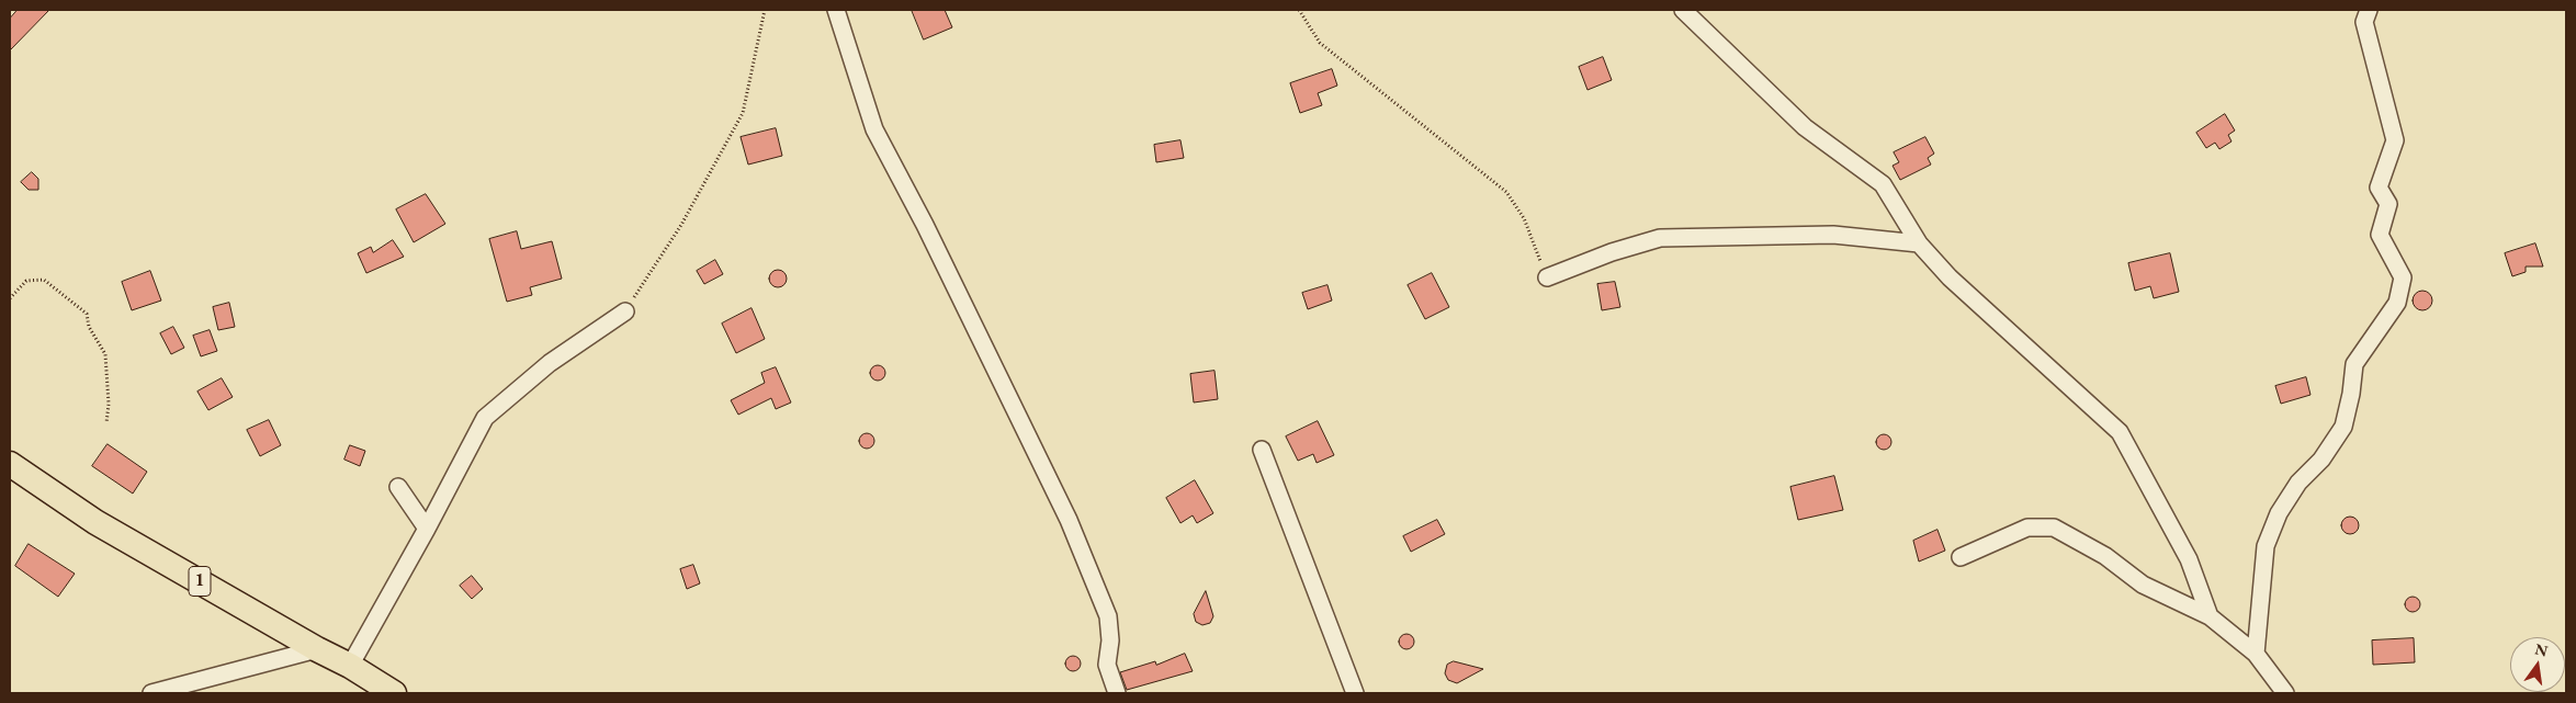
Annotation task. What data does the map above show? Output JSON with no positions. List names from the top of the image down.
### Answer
{
  "streets": {
    "main road": ["1"]
  },
  "north": "top"
}
